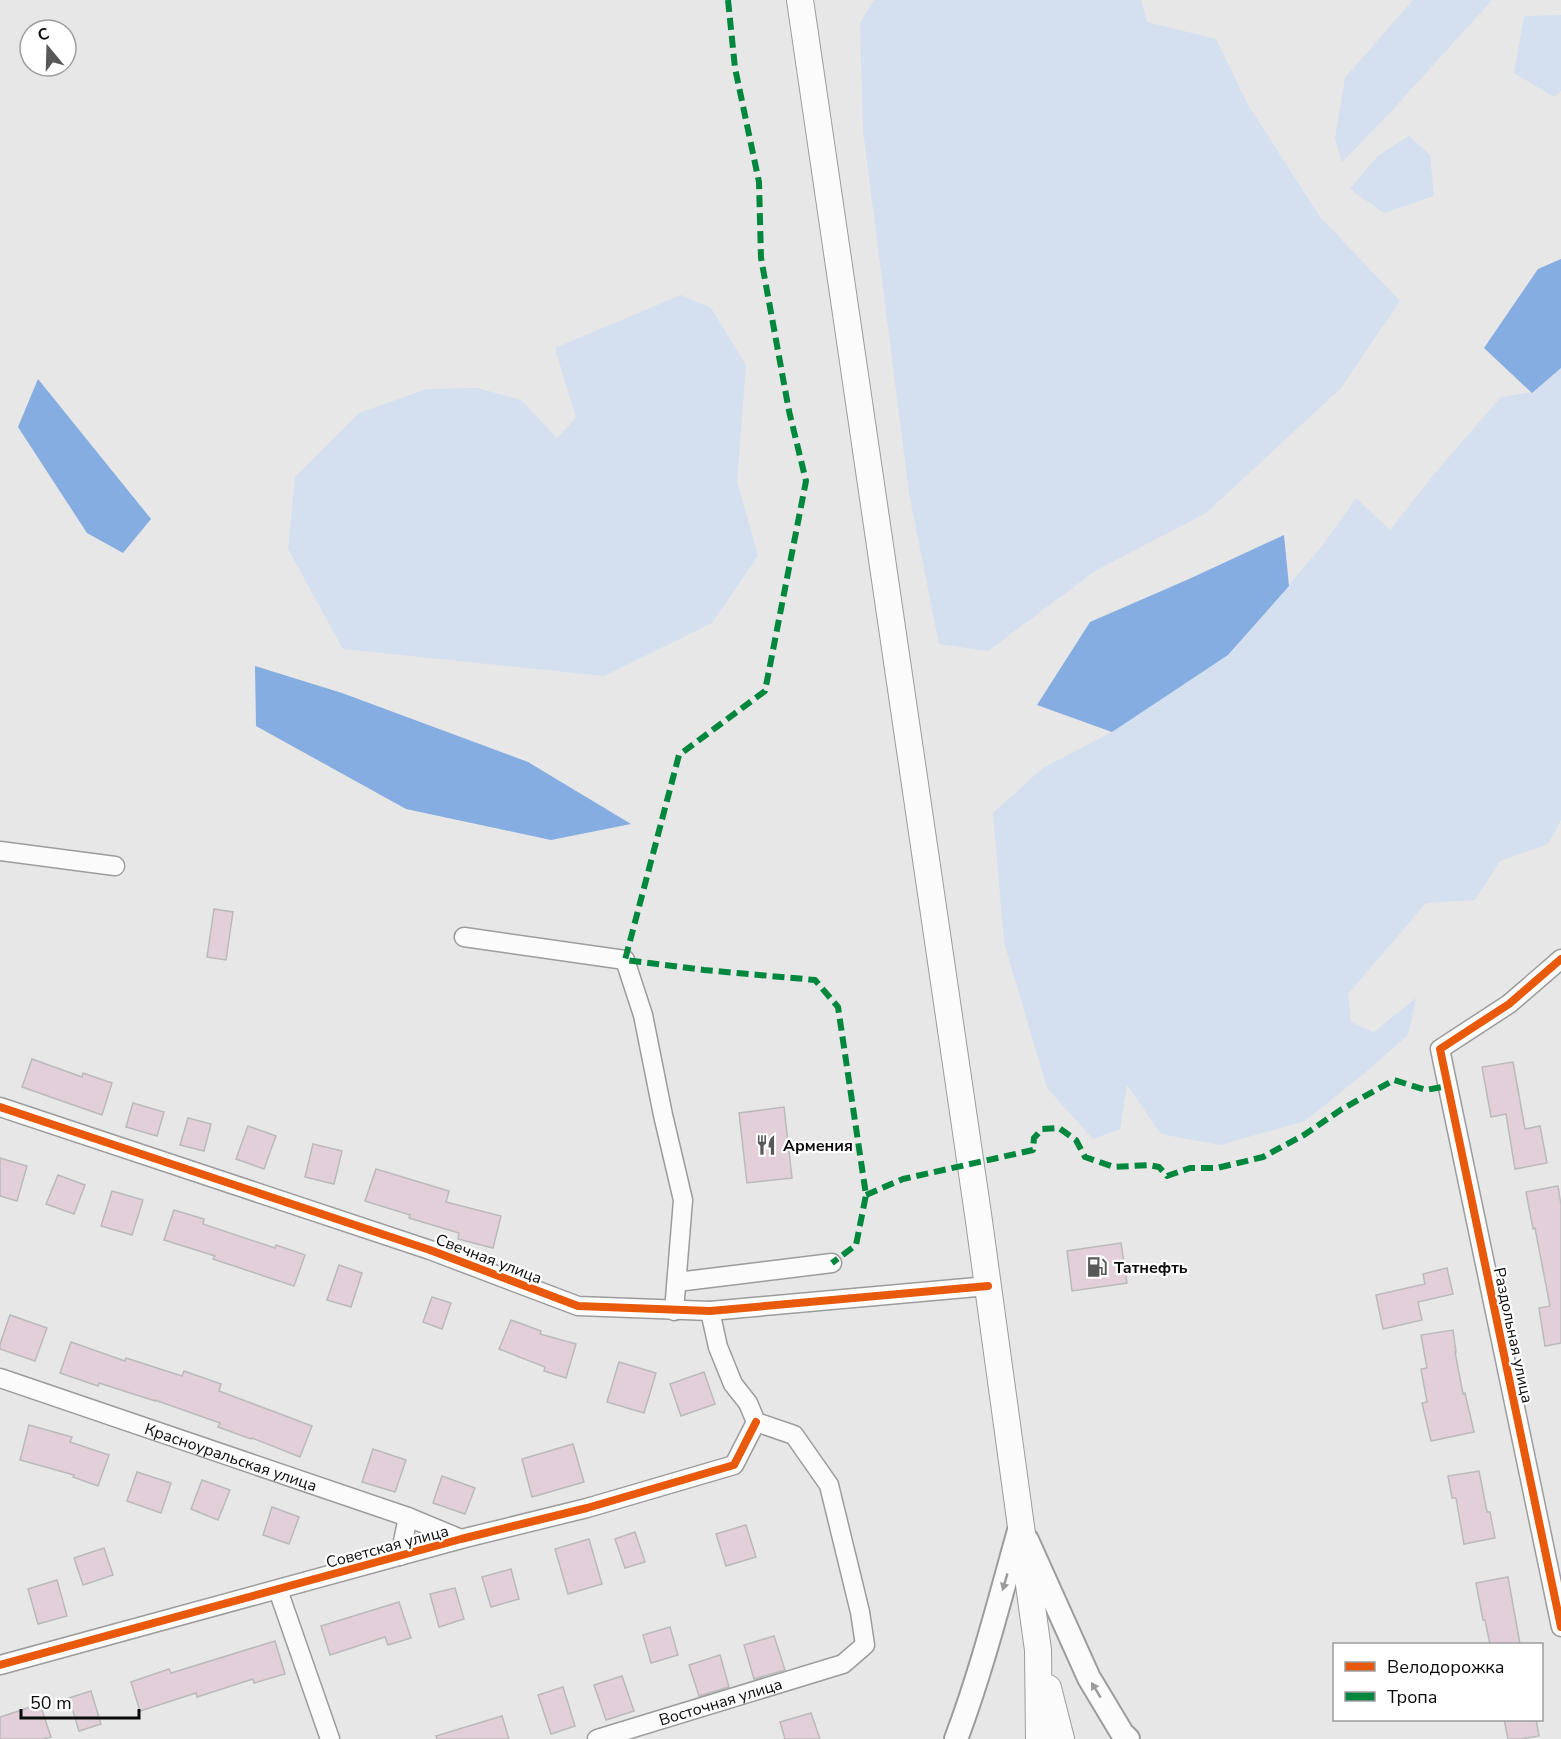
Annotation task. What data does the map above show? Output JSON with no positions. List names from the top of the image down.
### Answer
{
  "streets": {
    "street": [
      "Свечная улица",
      "Раздольная улица",
      "Красноуральская улица",
      "Советская улица",
      "Восточная улица"
    ]
  },
  "crossings": [
    ["Красноуральская улица", "Советская улица"],
    ["Советская улица", "Восточная улица"]
  ],
  "places": {
    "restaurant": ["Армения"],
    "fuel station": ["Татнефть"]
  },
  "legend": ["Велодорожка", "Тропа"],
  "scale_bar": "50 m",
  "north": "top"
}
